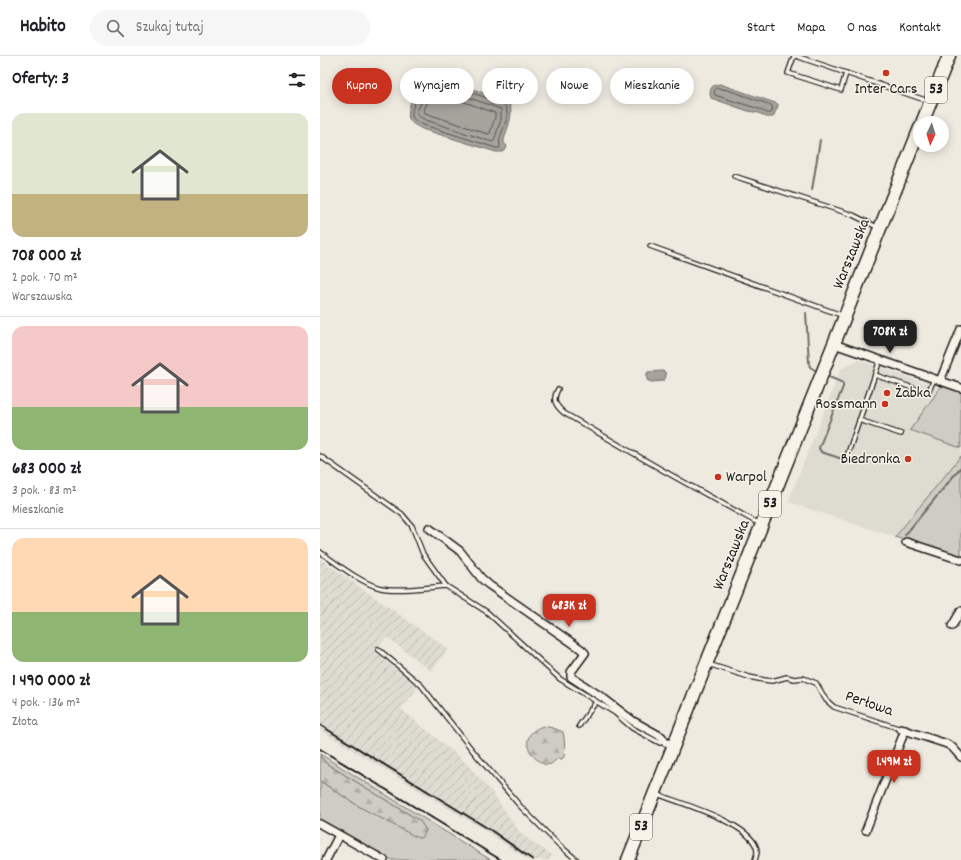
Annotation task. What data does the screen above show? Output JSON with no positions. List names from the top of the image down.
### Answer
{
  "streets": {
    "main road": ["53", "Warszawska"],
    "street": ["Perłowa"]
  },
  "crossings": [
    ["Warszawska", "Perłowa"]
  ],
  "places": [
    "Inter Cars",
    "Żabka",
    "Rossmann",
    "Biedronka",
    "Warpol"
  ],
  "north": "bottom",
  "page": {
    "header": "Habito",
    "search": "Szukaj tutaj",
    "nav": [
      "Start",
      "Mapa",
      "O nas",
      "Kontakt"
    ],
    "heading": "Oferty: 3",
    "chip": [
      "Kupno",
      "Wynajem",
      "Filtry",
      "Nowe",
      "Mieszkanie"
    ],
    "list": [
      {
        "name": "708 000 zł",
        "note": "2 pok. · 70 m² · Warszawska"
      },
      {
        "name": "683 000 zł",
        "note": "3 pok. · 83 m² · Mieszkanie"
      },
      {
        "name": "1 490 000 zł",
        "note": "4 pok. · 136 m² · Złota"
      }
    ],
    "price": ["708K zł", "683K zł", "1.49M zł"]
  }
}
